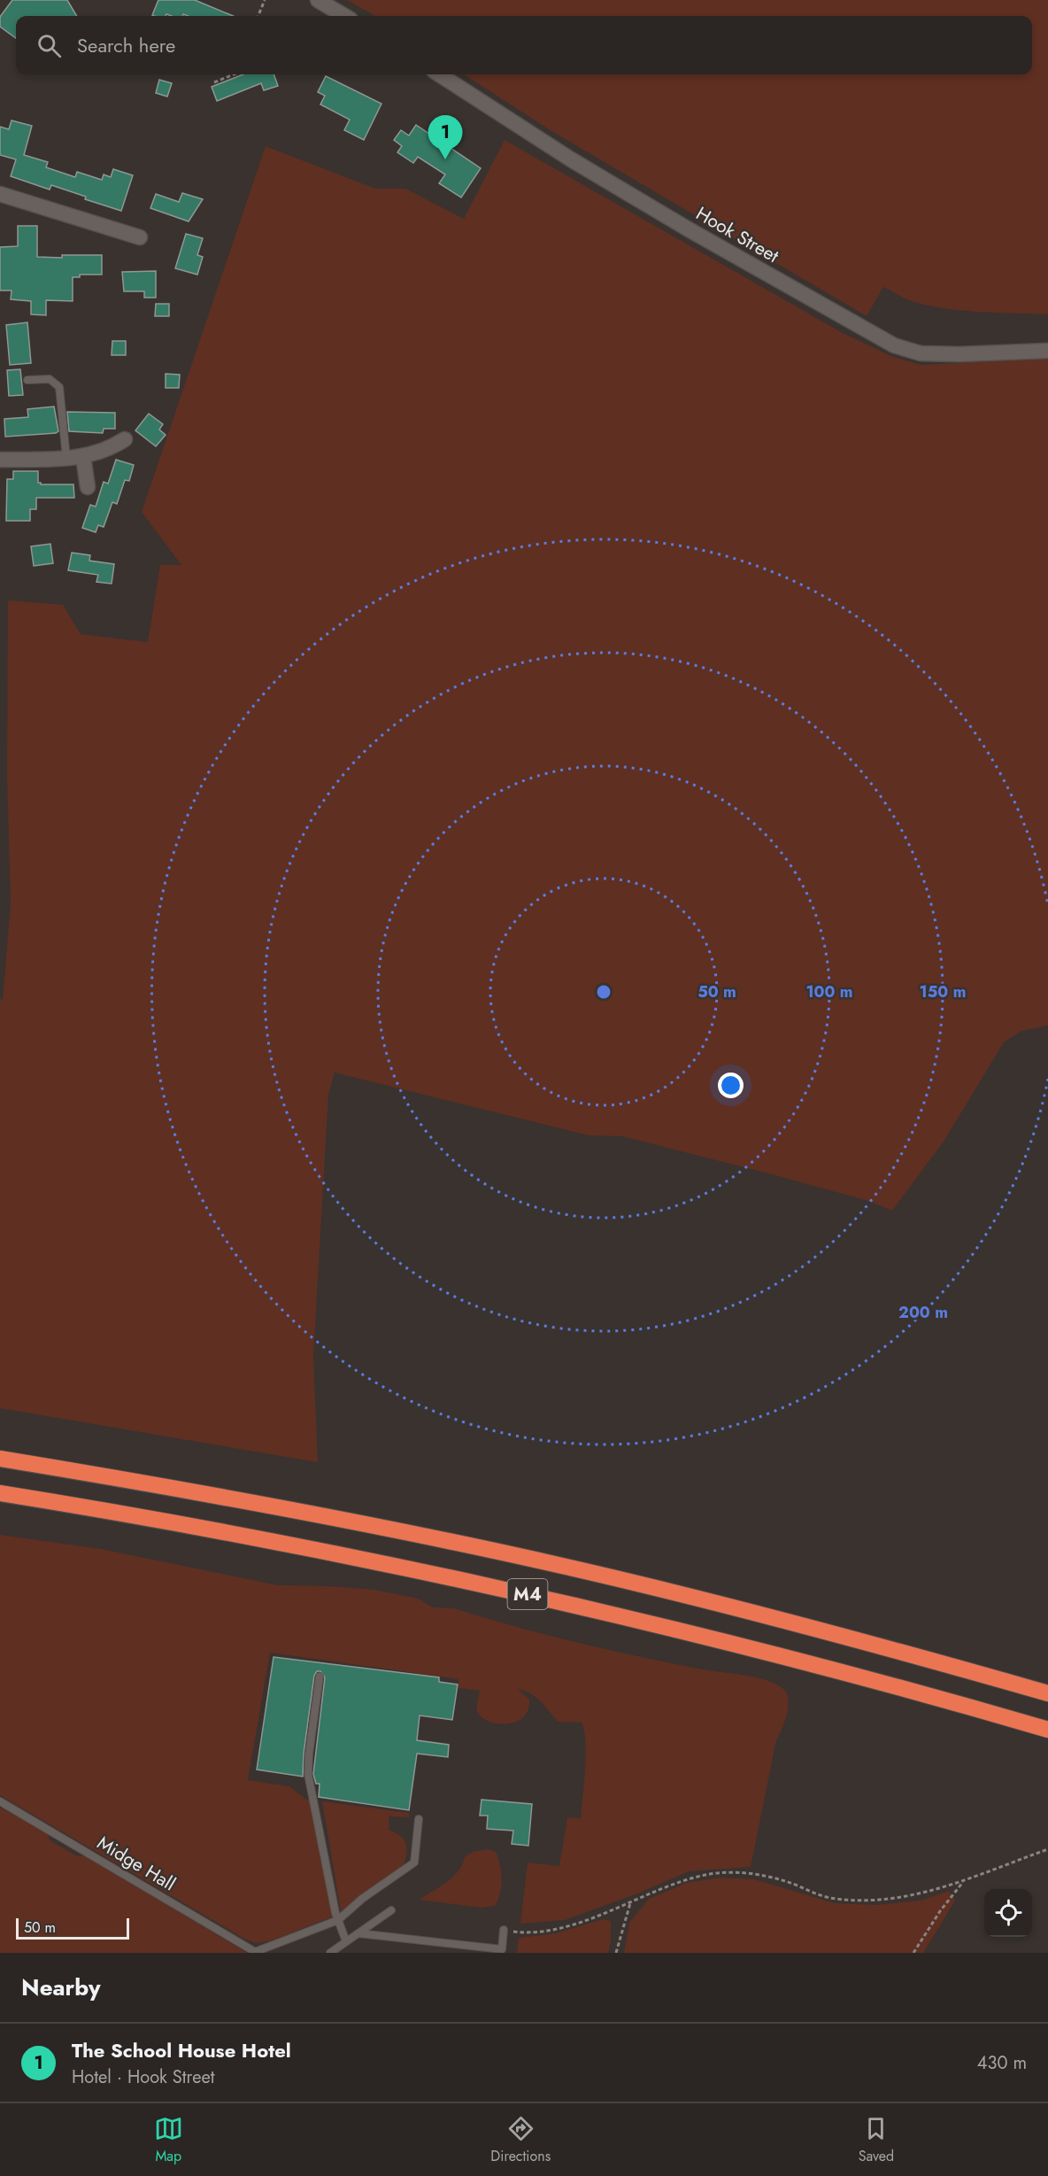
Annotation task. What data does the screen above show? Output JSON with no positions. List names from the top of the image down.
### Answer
{
  "streets": {
    "highway": ["M4"],
    "street": ["Hook Street"],
    "lane": ["Midge Hall"]
  },
  "scale_bar": "50 m",
  "page": {
    "search": "Search here",
    "pins": "1",
    "scale": "50 m",
    "heading": "Nearby",
    "list": [
      {
        "mark": "1",
        "name": "The School House Hotel",
        "note": "Hotel · Hook Street",
        "value": "430 m"
      }
    ],
    "nav": ["Map", "Directions", "Saved"]
  },
  "rings": [
    "50 m",
    "100 m",
    "150 m",
    "200 m"
  ]
}
